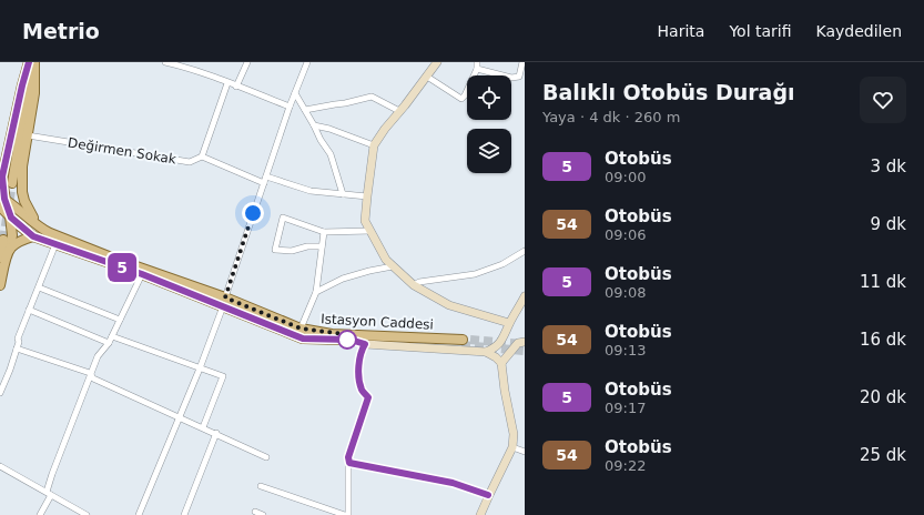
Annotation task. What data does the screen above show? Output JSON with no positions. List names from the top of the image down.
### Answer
{
  "streets": {
    "main road": ["Istasyon Caddesi"],
    "street": ["Değirmen Sokak"]
  },
  "lines": ["bus line 5"],
  "page": {
    "header": "Metrio",
    "nav": ["Harita", "Yol tarifi", "Kaydedilen"],
    "on_map": "5",
    "heading": ["Balıklı Otobüs Durağı", "Yaya · 4 dk · 260 m"],
    "list": [
      {
        "mark": "5",
        "name": "Otobüs",
        "note": "09:00",
        "value": "3 dk"
      },
      {
        "mark": "54",
        "name": "Otobüs",
        "note": "09:06",
        "value": "9 dk"
      },
      {
        "mark": "5",
        "name": "Otobüs",
        "note": "09:08",
        "value": "11 dk"
      },
      {
        "mark": "54",
        "name": "Otobüs",
        "note": "09:13",
        "value": "16 dk"
      },
      {
        "mark": "5",
        "name": "Otobüs",
        "note": "09:17",
        "value": "20 dk"
      },
      {
        "mark": "54",
        "name": "Otobüs",
        "note": "09:22",
        "value": "25 dk"
      }
    ]
  }
}
